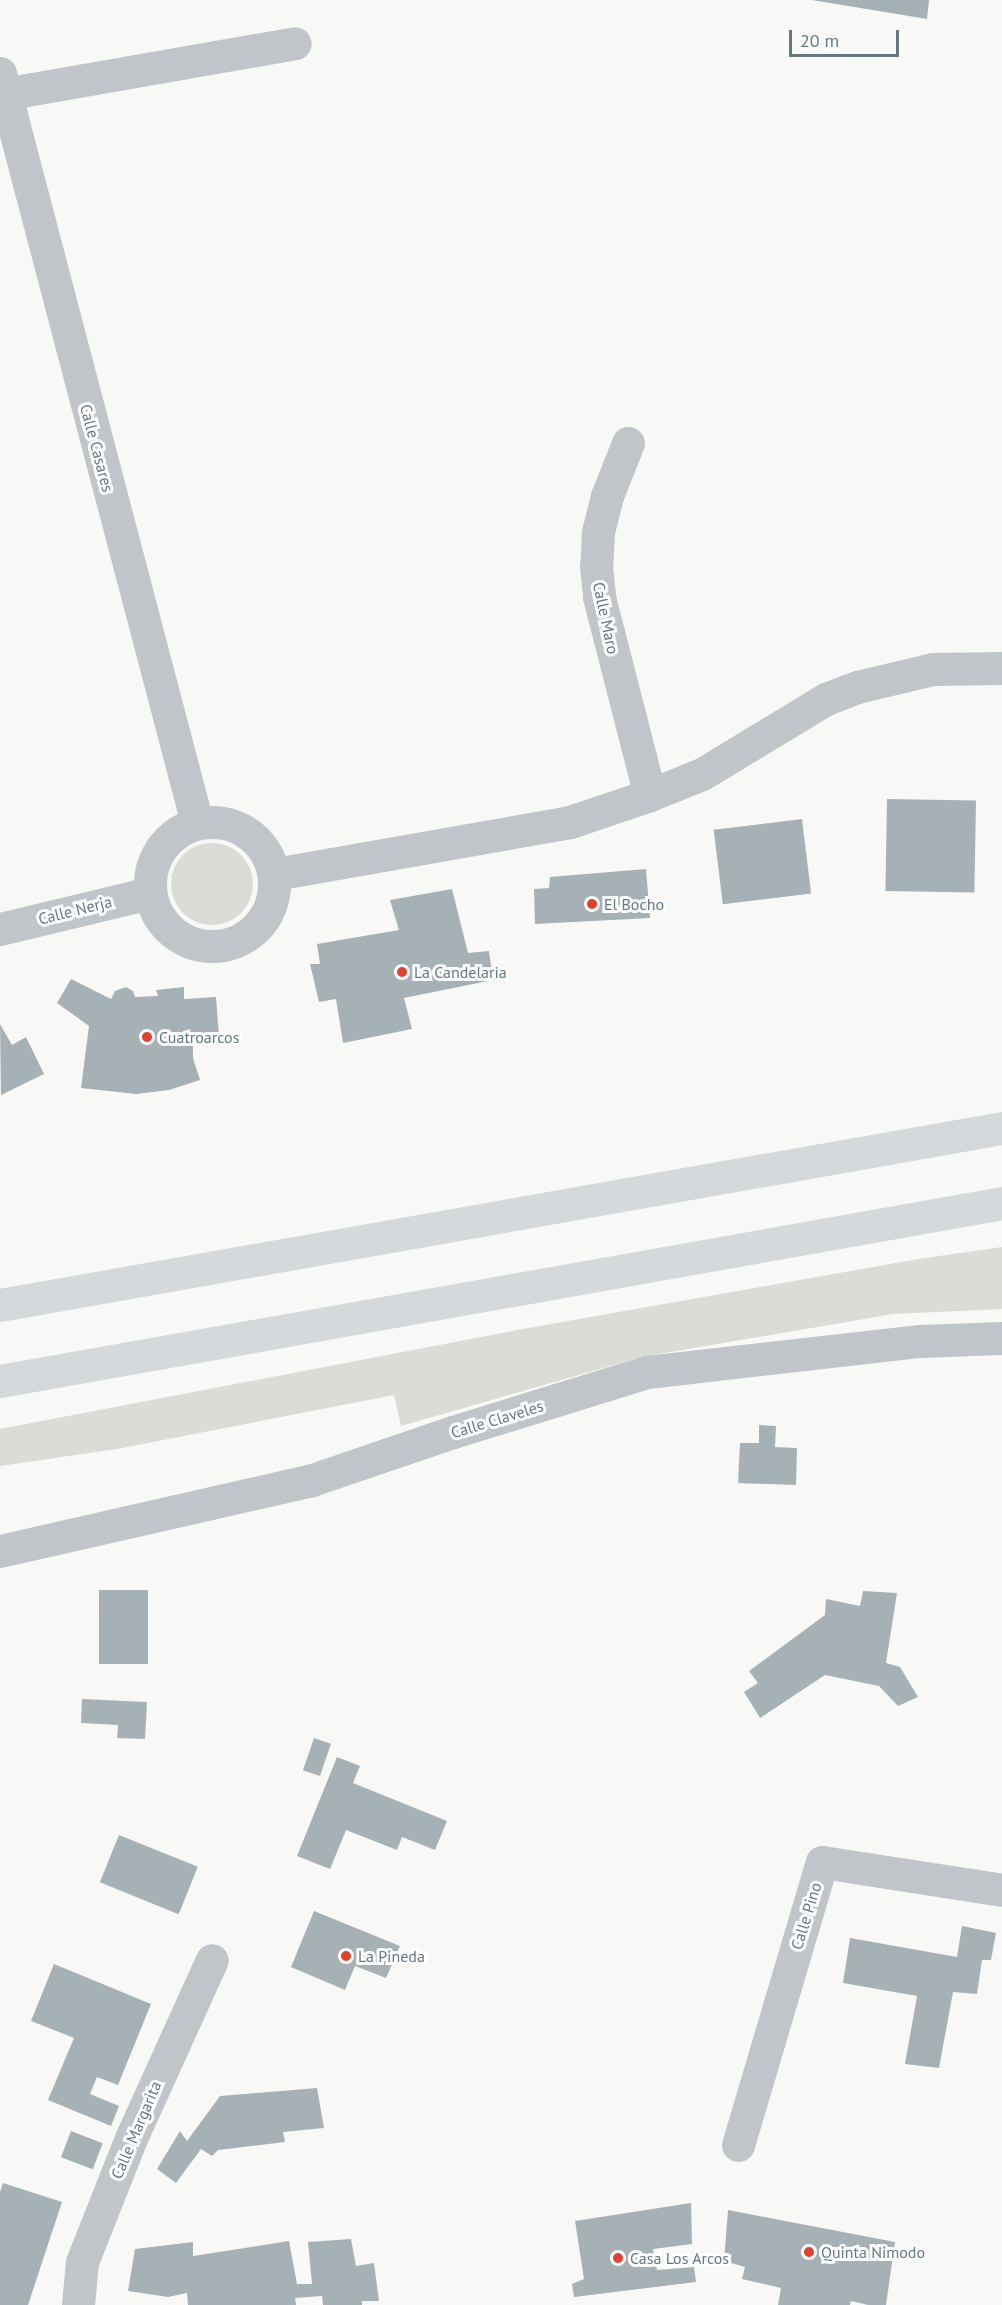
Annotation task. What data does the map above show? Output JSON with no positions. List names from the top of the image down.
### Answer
{
  "streets": {
    "street": [
      "Calle Casares",
      "Calle Maro",
      "Calle Nerja",
      "Calle Claveles",
      "Calle Pino",
      "Calle Margarita"
    ]
  },
  "crossings": [
    ["Calle Casares", "Calle Nerja"]
  ],
  "places": [
    "El Bocho",
    "La Candelaria",
    "Cuatroarcos",
    "La Pineda",
    "Quinta Nimodo",
    "Casa Los Arcos"
  ],
  "scale_bar": "20 m"
}
